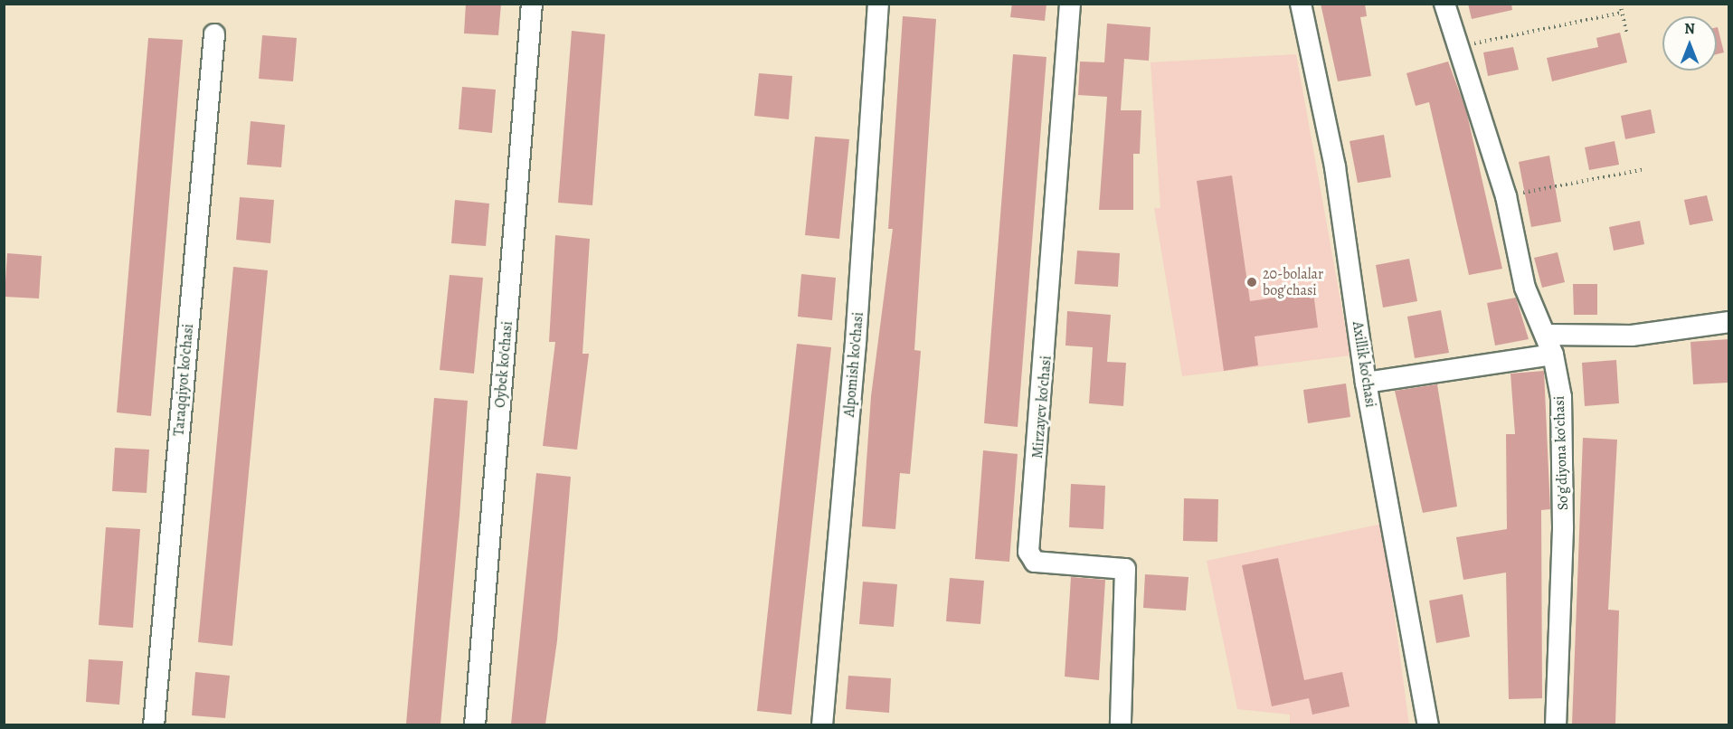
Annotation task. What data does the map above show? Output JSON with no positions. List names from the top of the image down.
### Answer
{
  "streets": {
    "street": [
      "Oybek ko'chasi",
      "Alpomish ko'chasi",
      "Axillik ko'chasi",
      "Taraqqiyot ko'chasi",
      "Mirzayev ko'chasi",
      "So'g'diyona ko'chasi"
    ]
  },
  "places": ["20-bolalar bog'chasi"],
  "north": "top"
}
